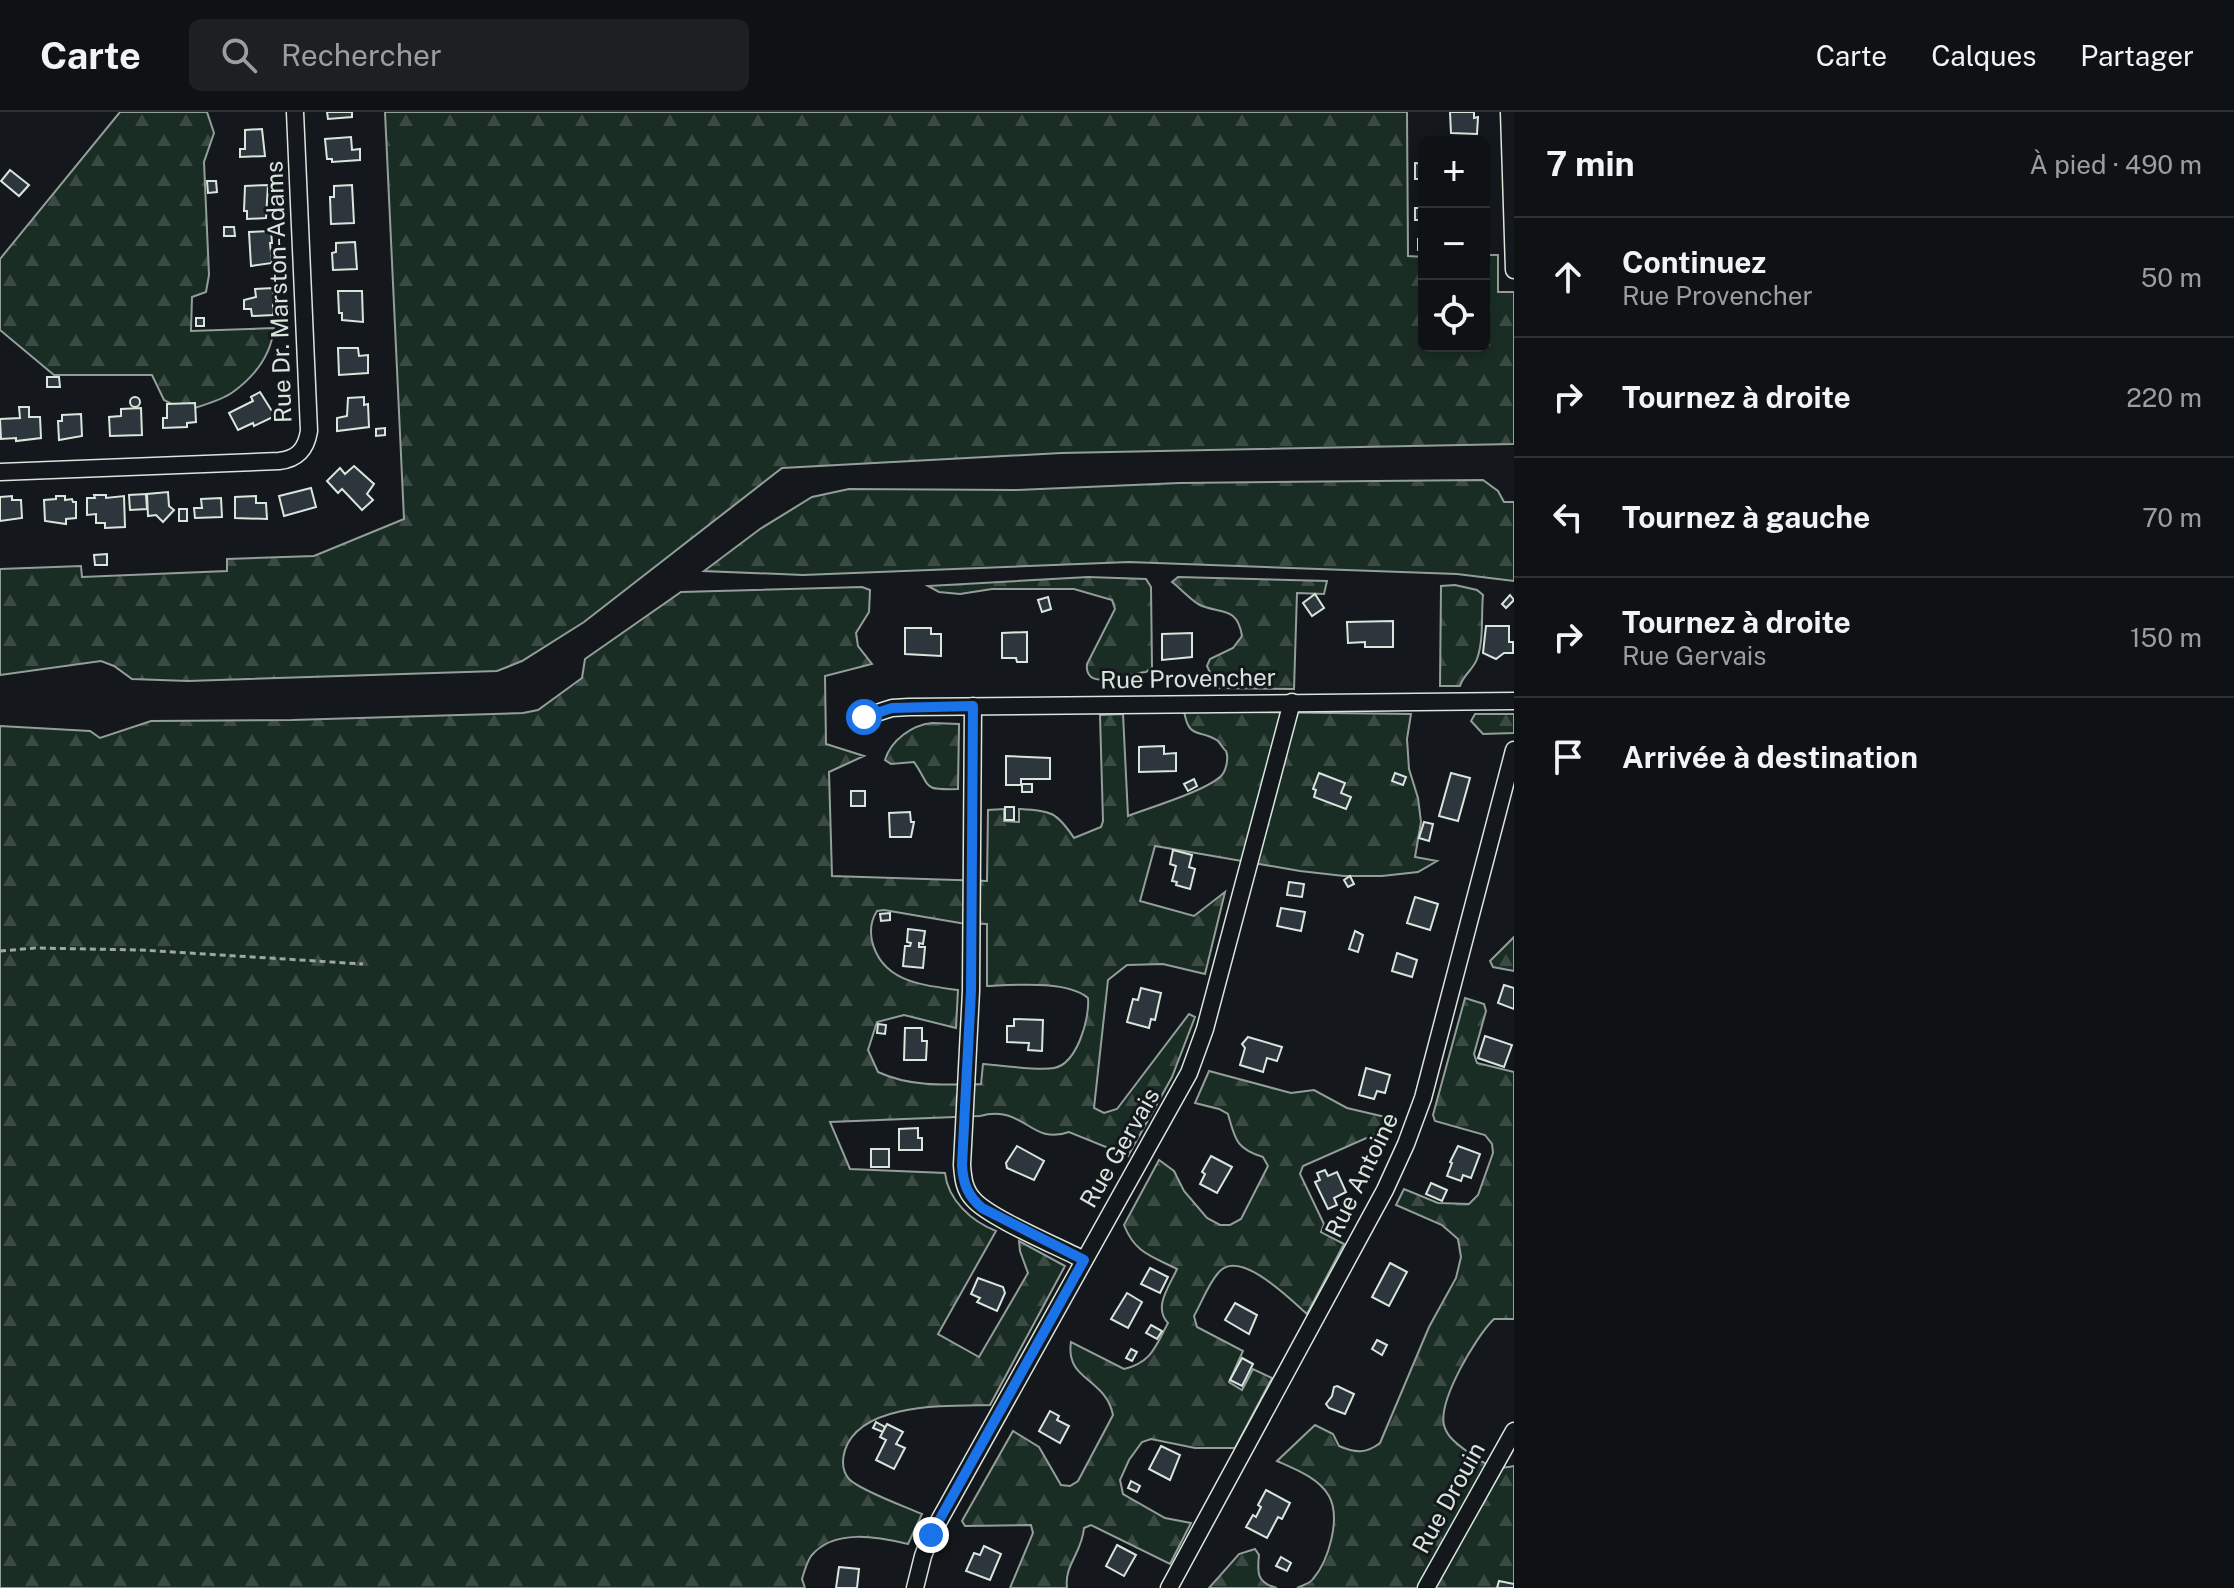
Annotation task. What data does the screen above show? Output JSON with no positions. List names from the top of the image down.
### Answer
{
  "streets": {
    "street": [
      "Rue Dr. Marston-Adams",
      "Rue Provencher",
      "Rue Gervais",
      "Rue Antoine",
      "Rue Drouin"
    ]
  },
  "crossings": [
    ["Rue Provencher", "Rue Gervais"]
  ],
  "page": {
    "header": "Carte",
    "search": "Rechercher",
    "nav": ["Carte", "Calques", "Partager"],
    "heading": ["7 min", "À pied · 490 m"],
    "map_buttons": ["+", "−"],
    "list": [
      ["Continuez", "Rue Provencher", "50 m"],
      ["Tournez à droite", "220 m"],
      ["Tournez à gauche", "70 m"],
      ["Tournez à droite", "Rue Gervais", "150 m"],
      "Arrivée à destination"
    ]
  }
}
